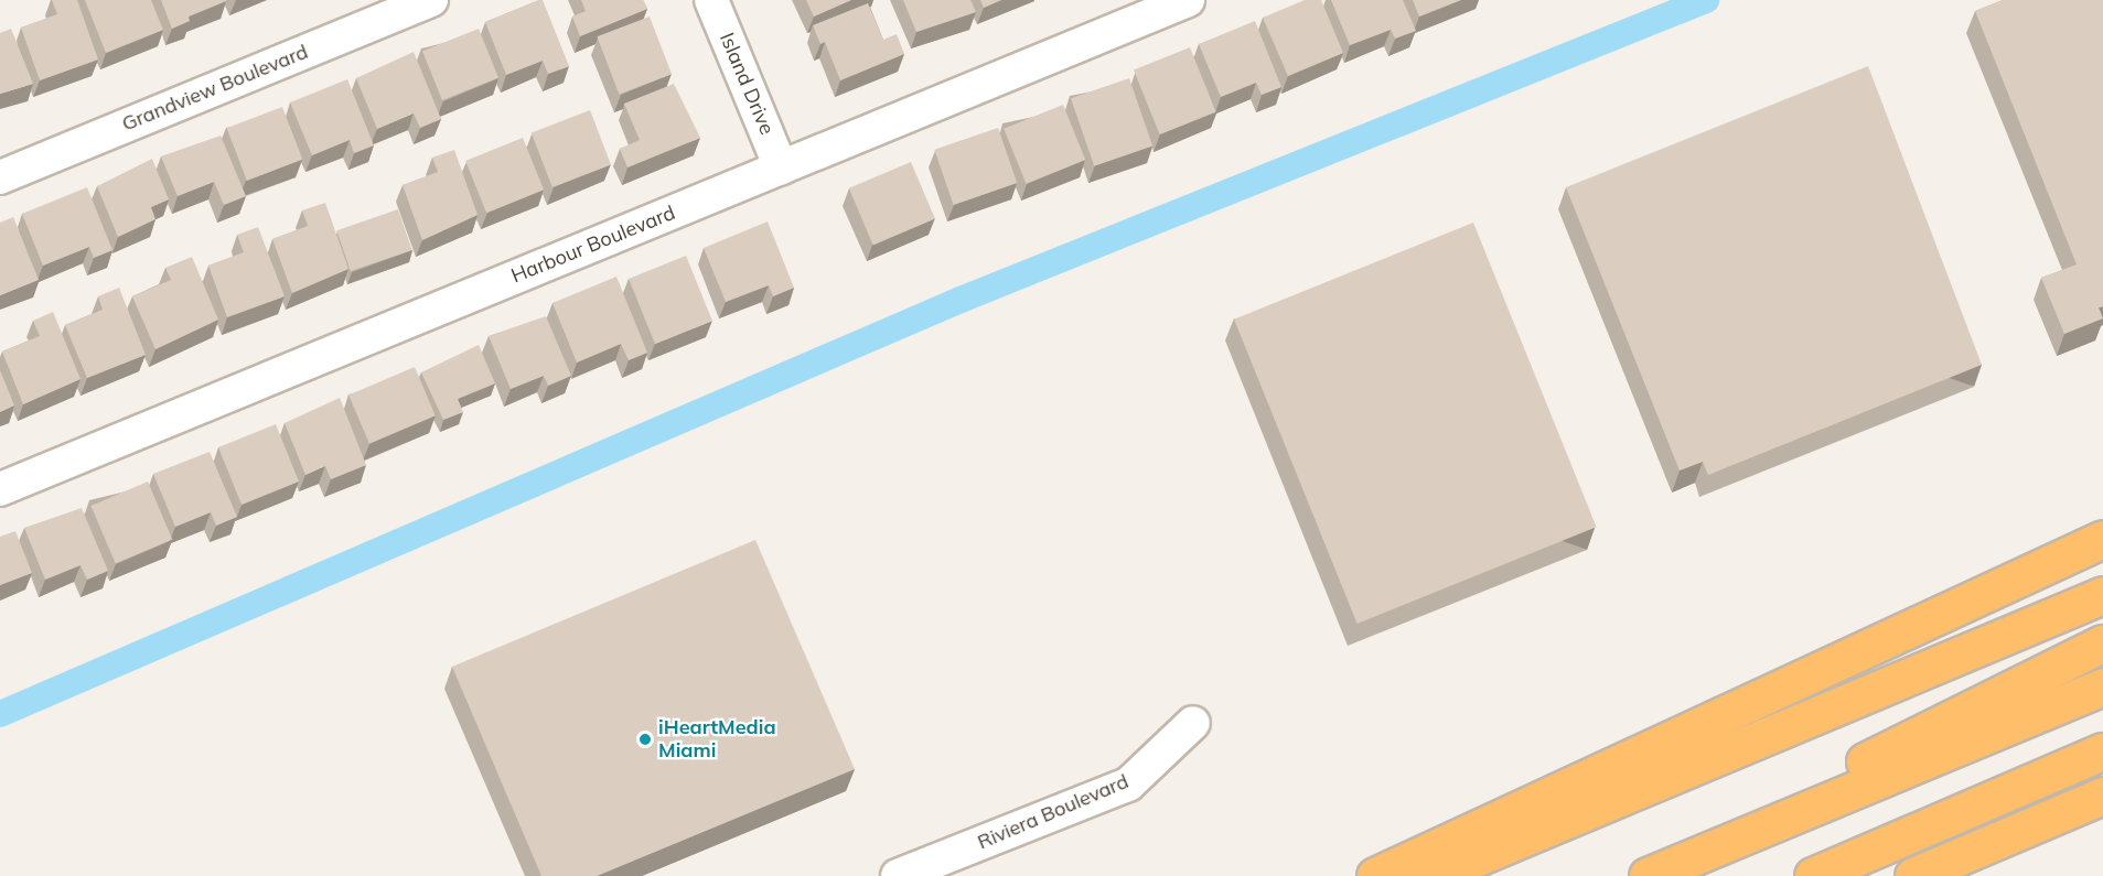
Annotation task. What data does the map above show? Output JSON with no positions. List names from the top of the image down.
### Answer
{
  "streets": {
    "street": [
      "Island Drive",
      "Grandview Boulevard",
      "Harbour Boulevard",
      "Riviera Boulevard"
    ]
  },
  "crossings": [
    ["Island Drive", "Harbour Boulevard"]
  ],
  "places": ["iHeartMedia Miami"]
}
